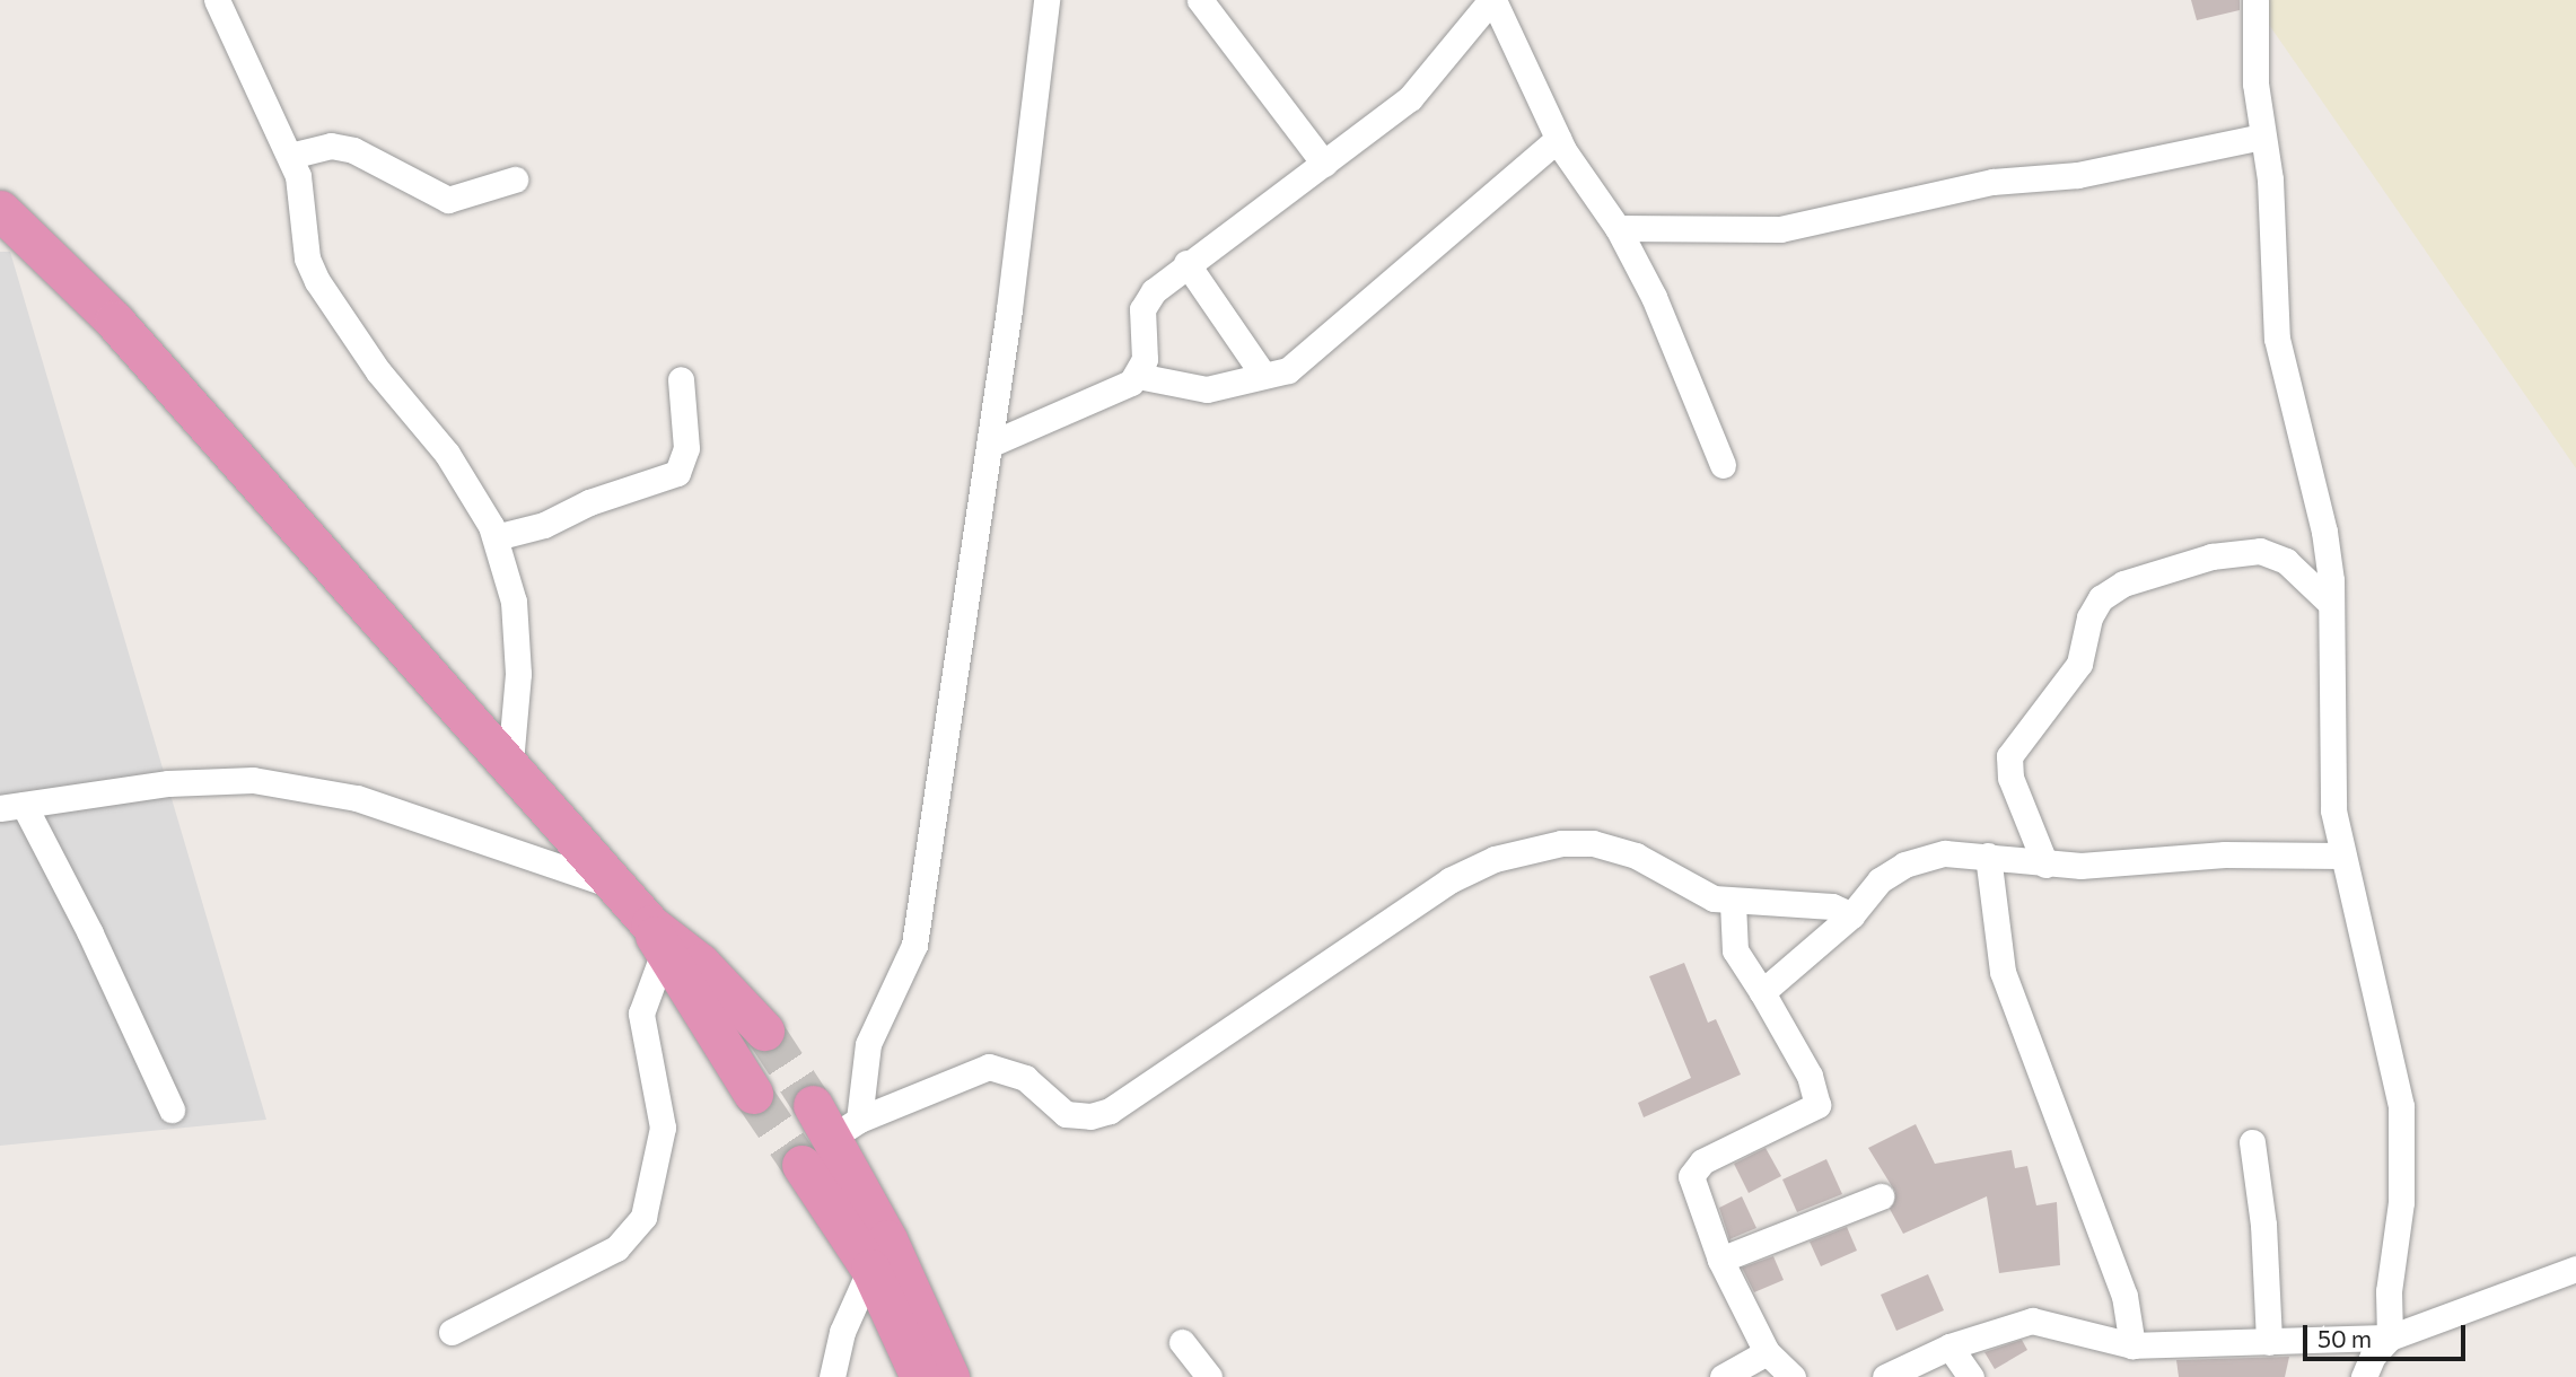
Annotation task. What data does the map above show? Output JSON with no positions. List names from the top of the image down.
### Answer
{
  "scale_bar": "50 m"
}
